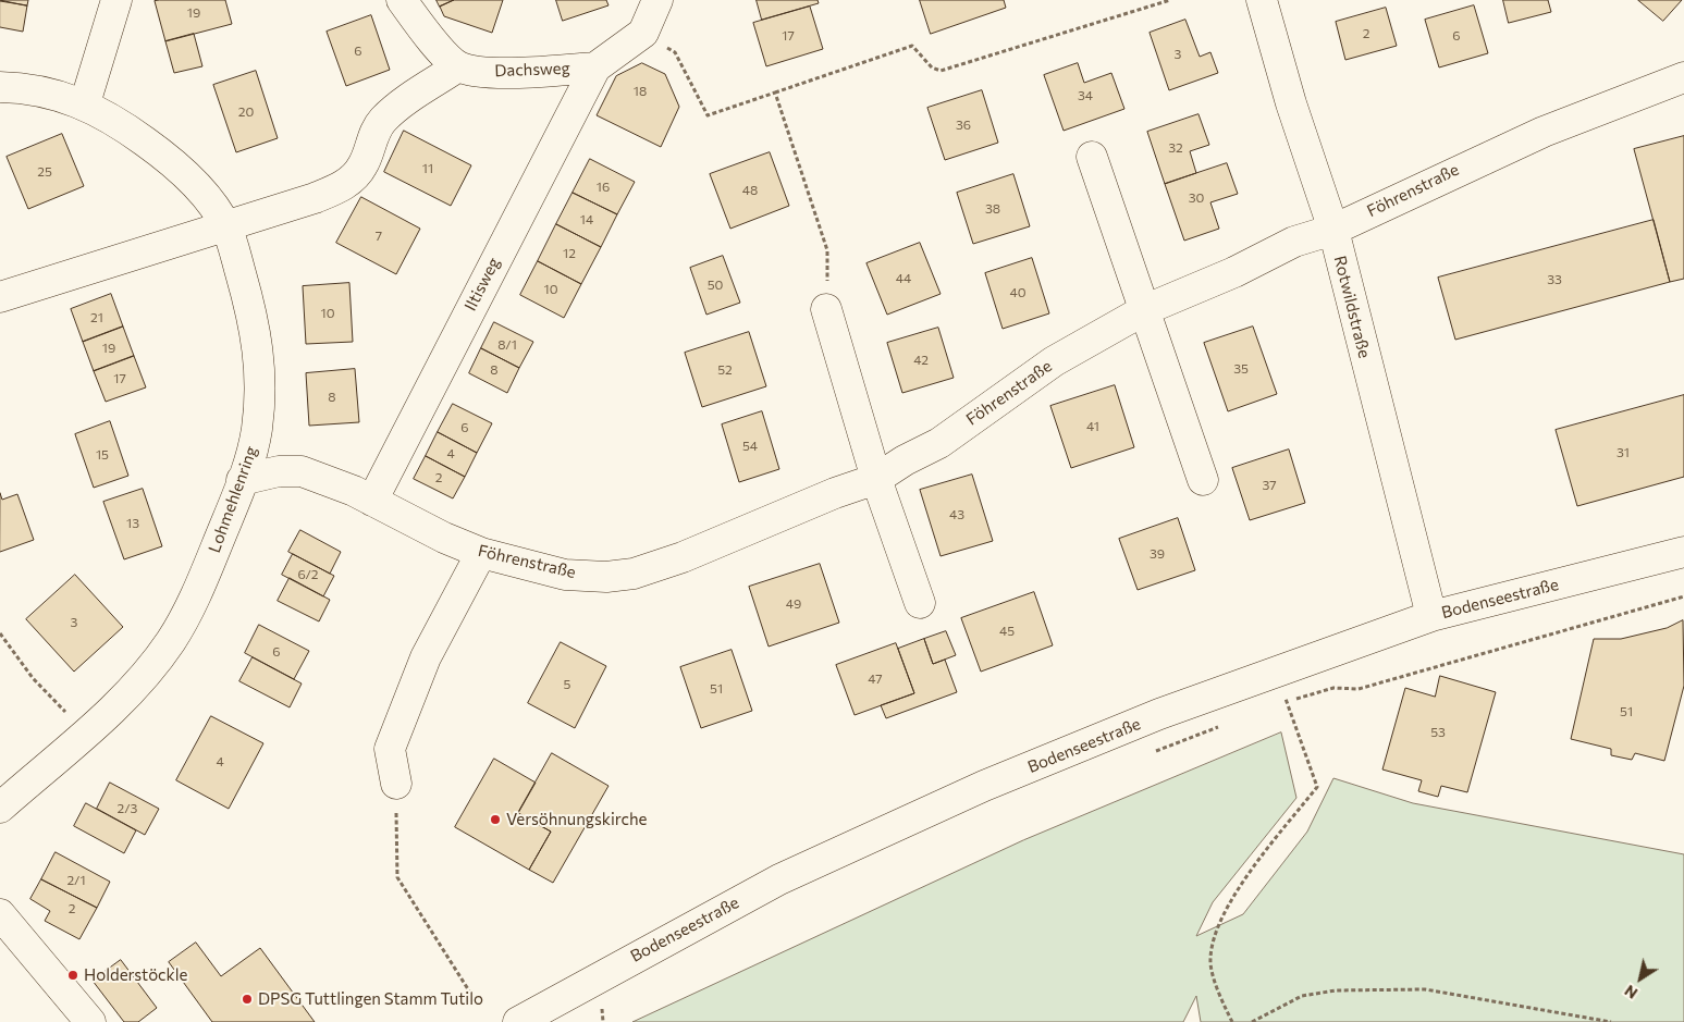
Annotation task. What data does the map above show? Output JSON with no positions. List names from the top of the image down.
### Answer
{
  "streets": {
    "street": [
      "Dachsweg",
      "Föhrenstraße",
      "Iltisweg",
      "Rotwildstraße",
      "Lohmehlenring",
      "Bodenseestraße"
    ]
  },
  "crossings": [
    ["Dachsweg", "Iltisweg"],
    ["Föhrenstraße", "Iltisweg"],
    ["Föhrenstraße", "Rotwildstraße"],
    ["Föhrenstraße", "Lohmehlenring"],
    ["Rotwildstraße", "Bodenseestraße"]
  ],
  "places": ["Versöhnungskirche", "Holderstöckle", "DPSG Tuttlingen Stamm Tutilo"],
  "house_numbers": [
    "19",
    "2",
    "17",
    "6",
    "6",
    "3",
    "18",
    "34",
    "20",
    "36",
    "32",
    "11",
    "25",
    "16",
    "48",
    "30",
    "38",
    "14",
    "7",
    "12",
    "44",
    "33",
    "50",
    "10",
    "40",
    "10",
    "21",
    "8/1",
    "19",
    "42",
    "35",
    "8",
    "52",
    "17",
    "8",
    "41",
    "6",
    "54",
    "31",
    "4",
    "15",
    "2",
    "37",
    "43",
    "13",
    "39",
    "6/2",
    "49",
    "3",
    "45",
    "6",
    "47",
    "5",
    "51",
    "51",
    "53",
    "4",
    "2/3",
    "2/1",
    "2"
  ],
  "north": "bottom left"
}
